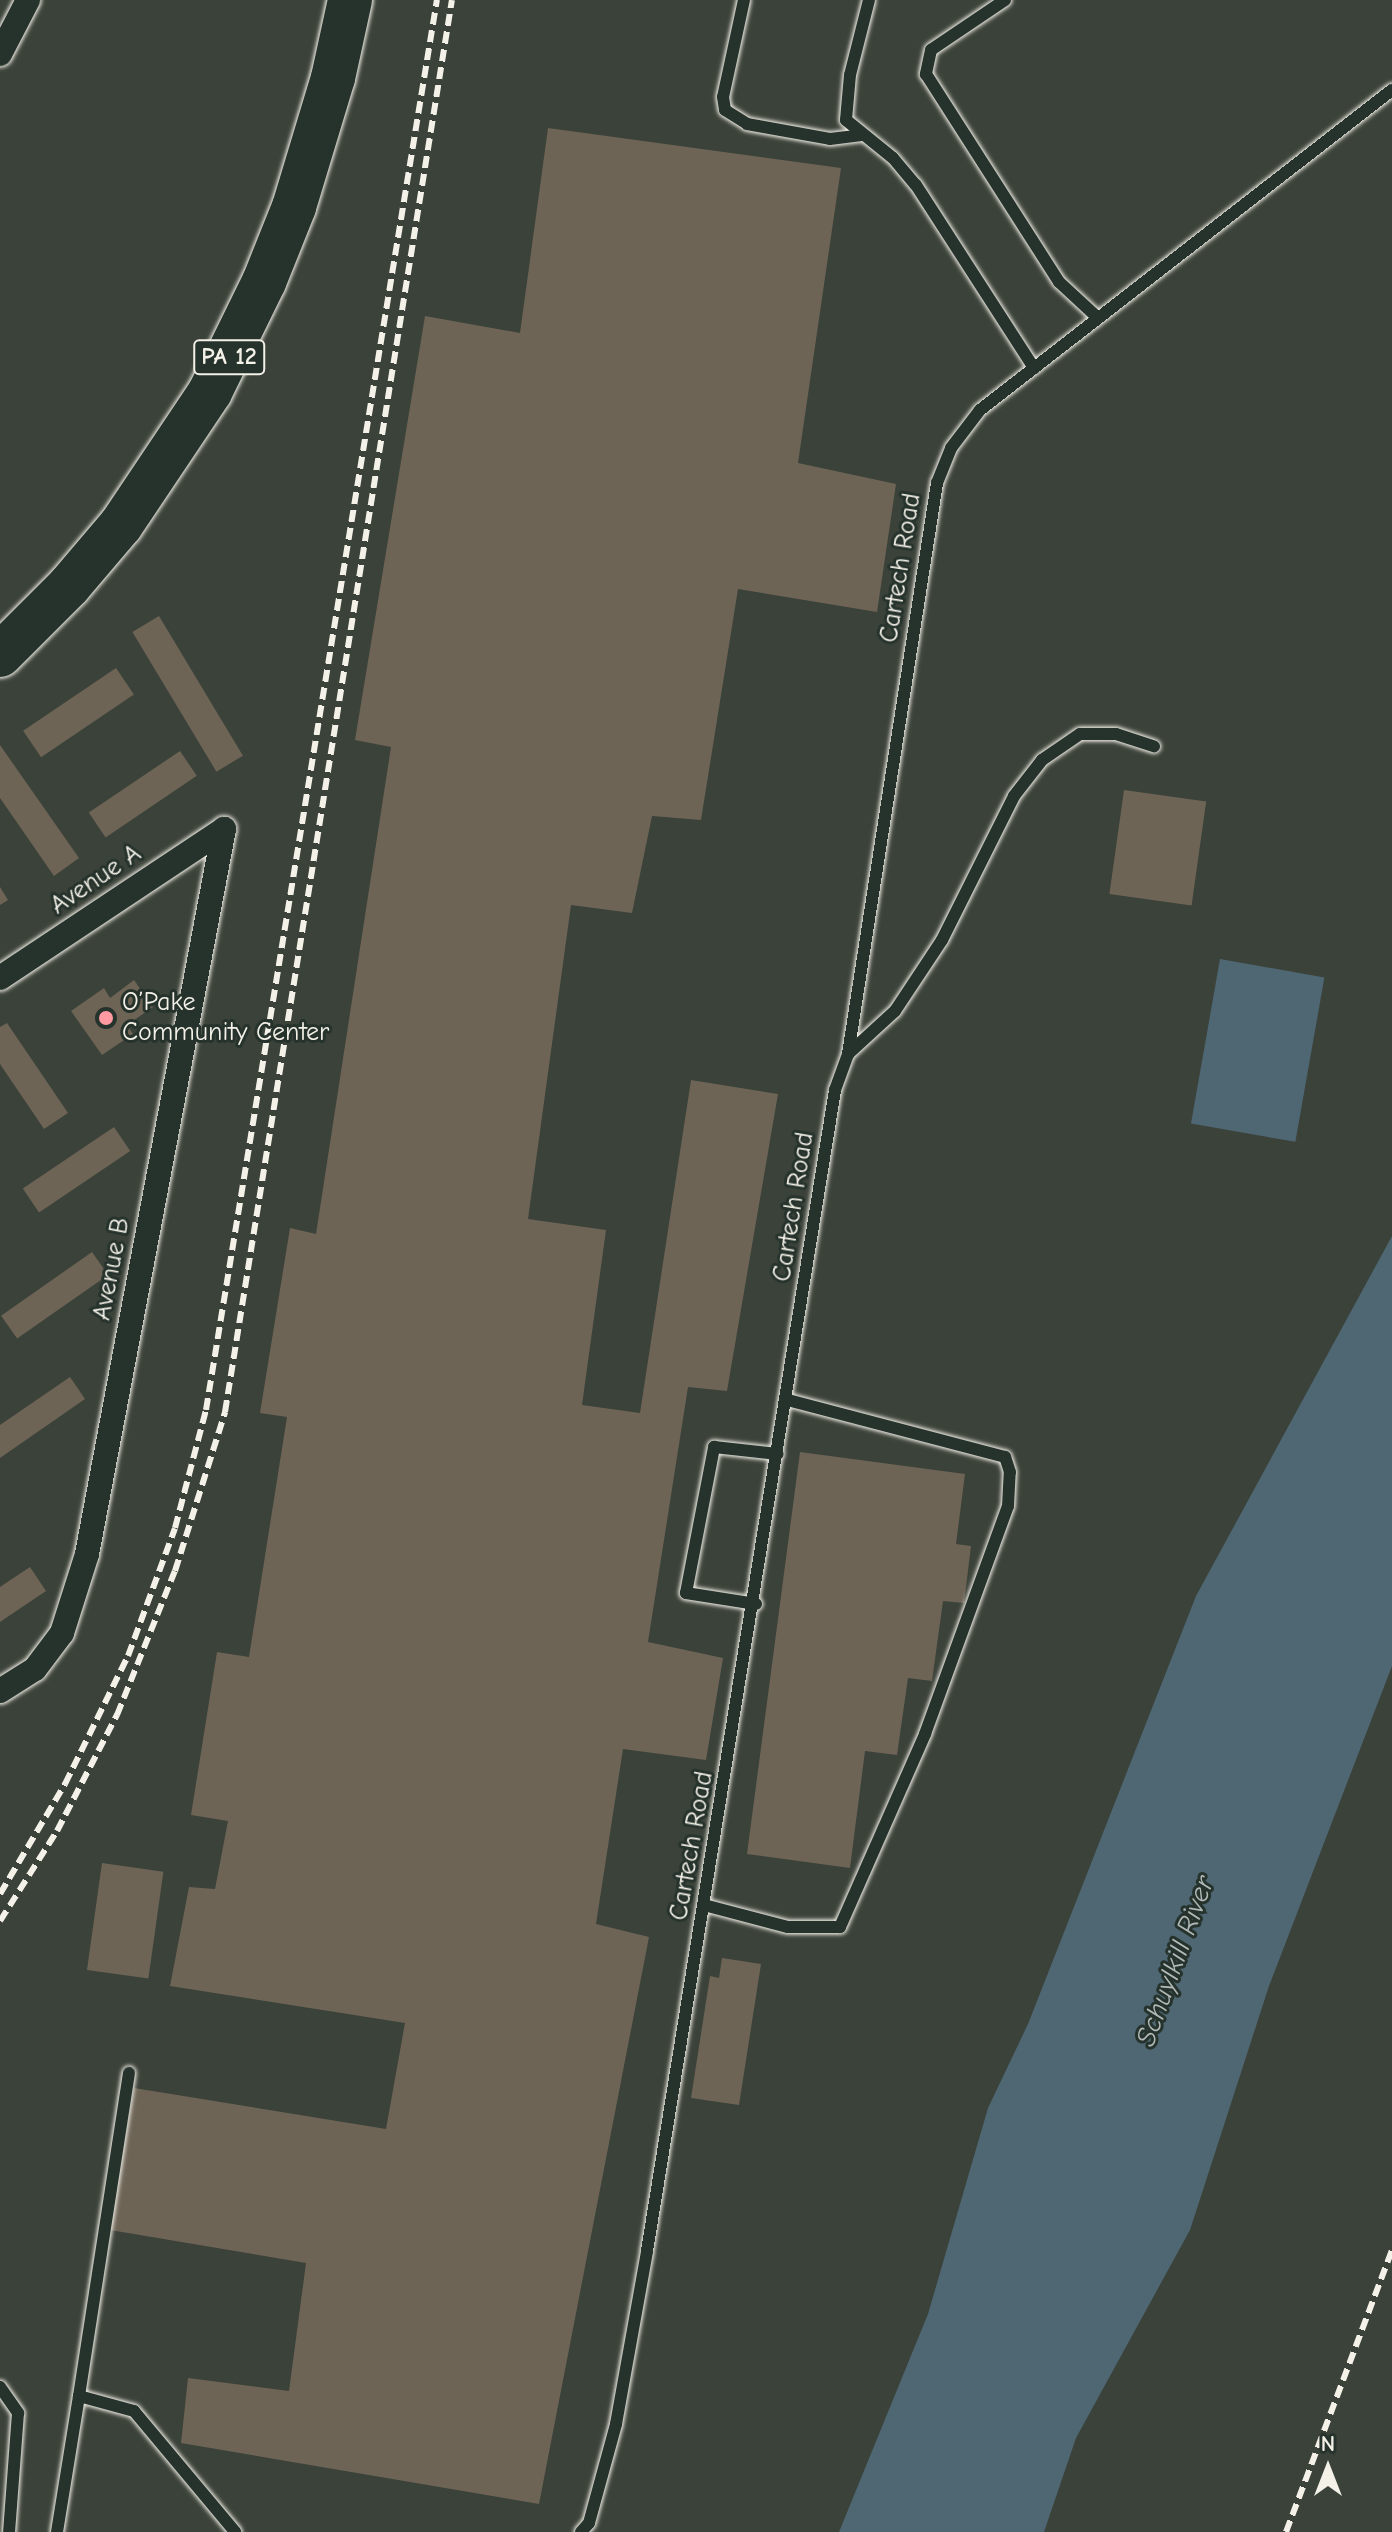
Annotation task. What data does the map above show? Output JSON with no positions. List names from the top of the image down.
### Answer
{
  "streets": {
    "highway": ["PA 12"],
    "street": ["Avenue A", "Avenue B"],
    "lane": ["Cartech Road"]
  },
  "crossings": [
    ["Avenue A", "Avenue B"]
  ],
  "water": ["Schuylkill River"],
  "places": ["O’Pake Community Center"],
  "north": "top"
}
